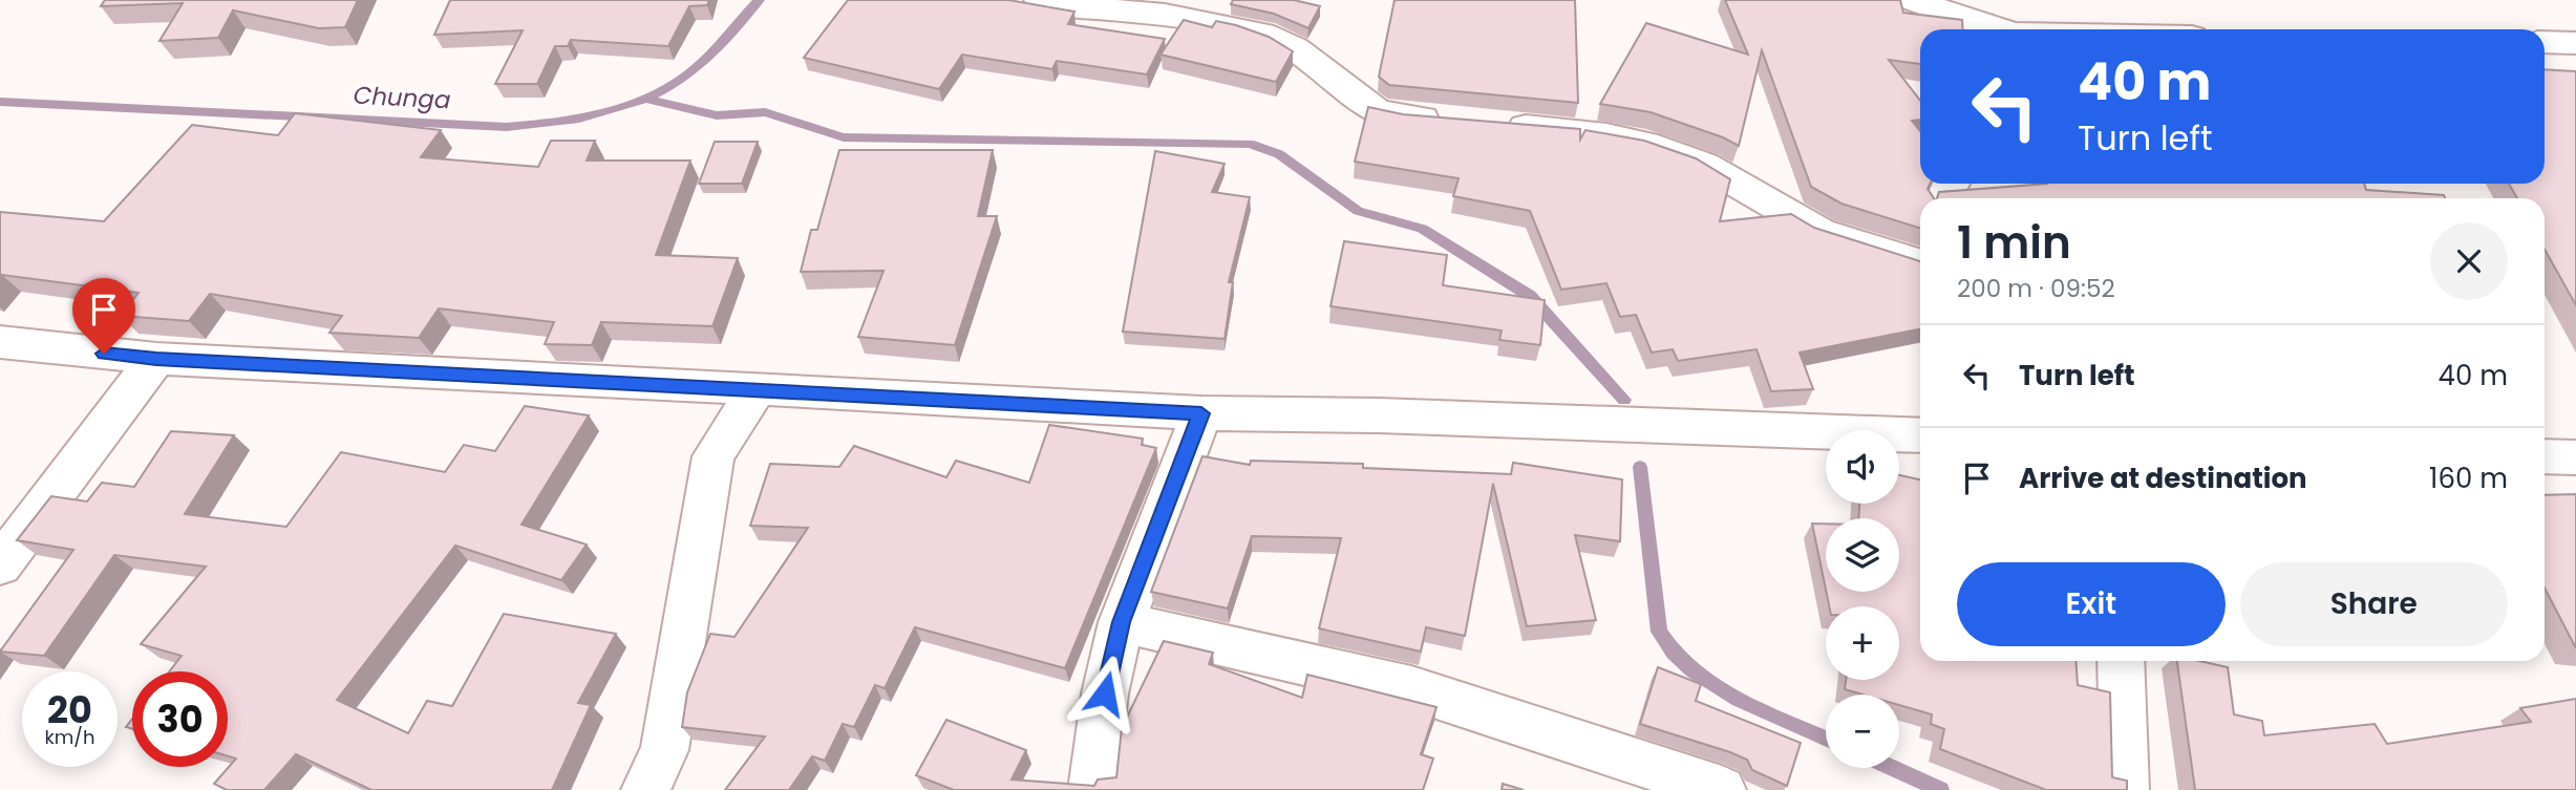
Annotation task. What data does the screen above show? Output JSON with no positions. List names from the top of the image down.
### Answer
{
  "water": ["Chunga"],
  "page": {
    "turn": ["40 m", "Turn left"],
    "heading": ["1 min", "200 m · 09:52"],
    "list": [
      {
        "name": "Turn left",
        "value": "40 m"
      },
      {
        "name": "Arrive at destination",
        "value": "160 m"
      }
    ],
    "map_buttons": ["+", "−"],
    "buttons": ["Exit", "Share"],
    "speed": "20 km/h",
    "limit": "30"
  }
}
